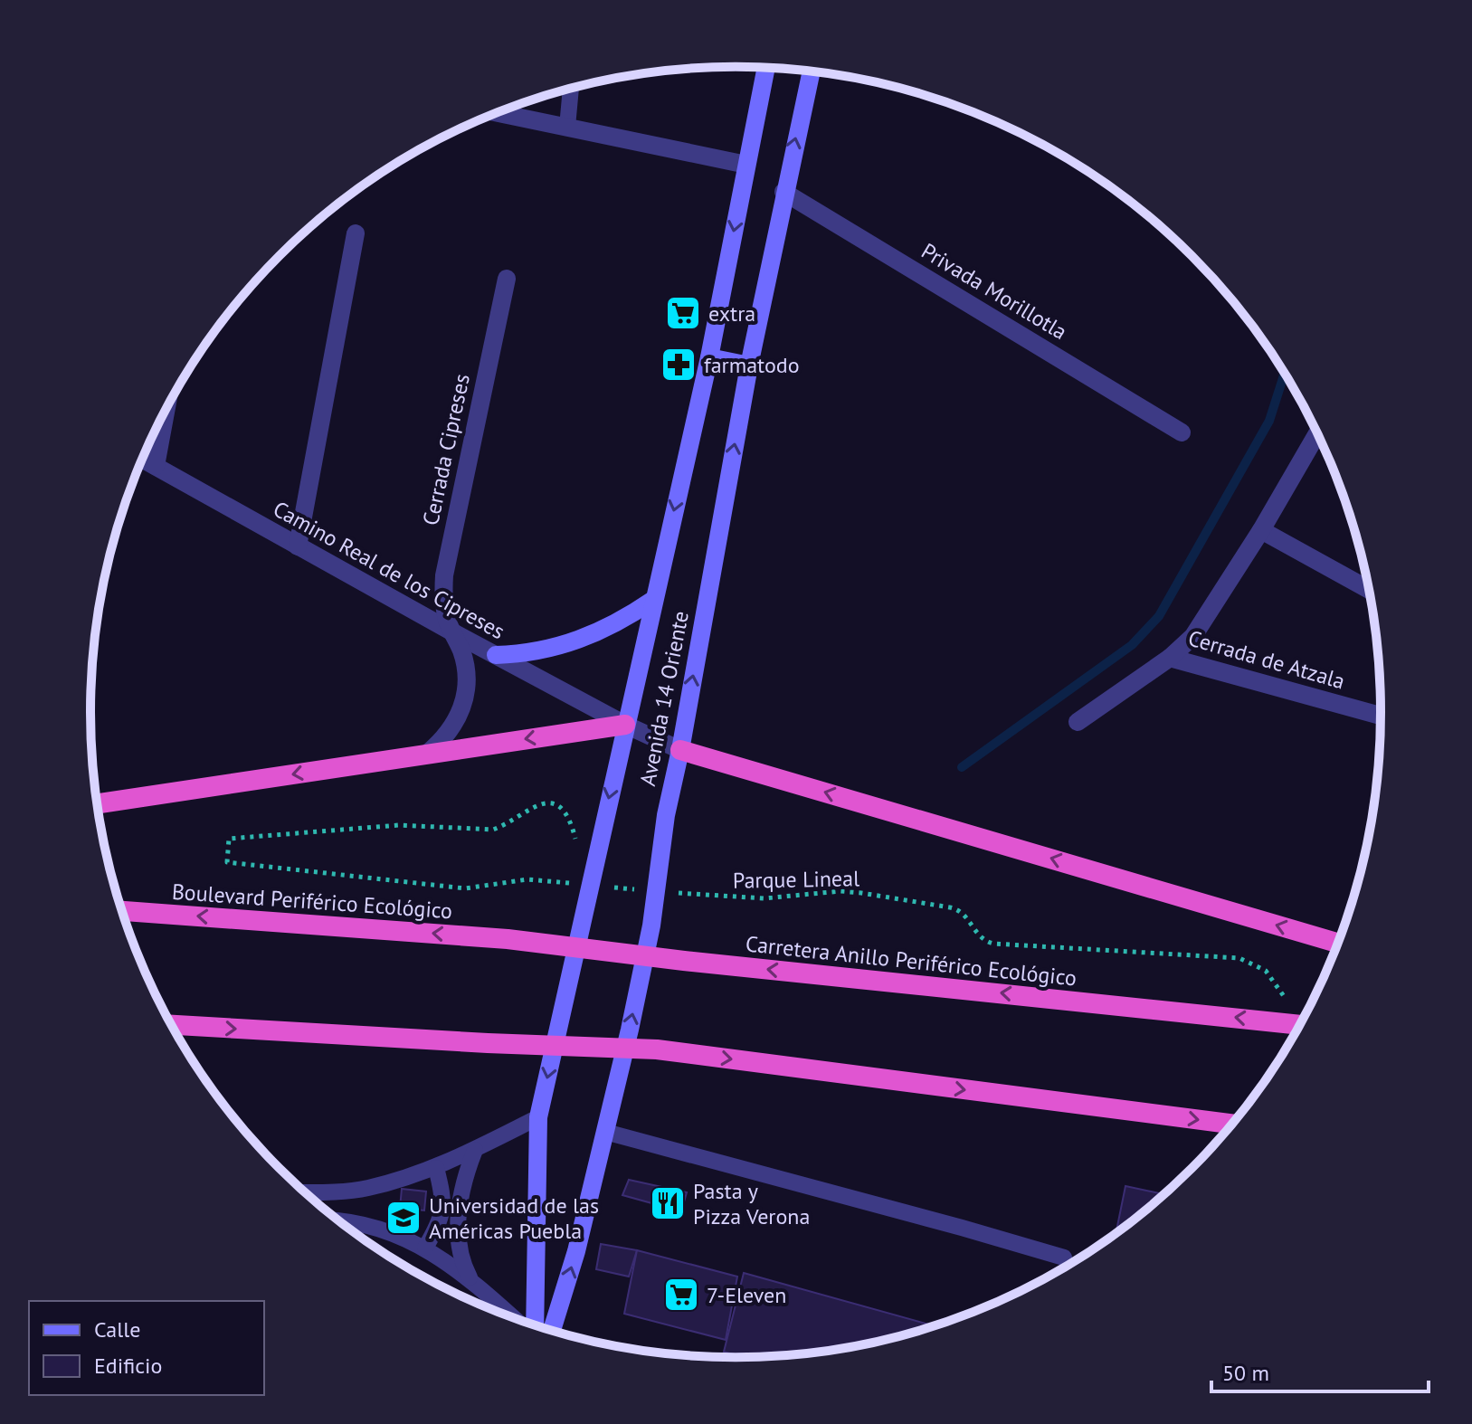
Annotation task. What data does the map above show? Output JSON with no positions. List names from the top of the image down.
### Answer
{
  "streets": {
    "highway": ["Boulevard Periférico Ecológico", "Carretera Anillo Periférico Ecológico"],
    "main road": ["Avenida 14 Oriente"],
    "street": [
      "Privada Morillotla",
      "Cerrada Cipreses",
      "Camino Real de los Cipreses",
      "Cerrada de Atzala"
    ],
    "path": ["Parque Lineal"]
  },
  "crossings": [
    ["Privada Morillotla", "Avenida 14 Oriente"],
    ["Cerrada Cipreses", "Camino Real de los Cipreses"],
    ["Camino Real de los Cipreses", "Avenida 14 Oriente"],
    ["Boulevard Periférico Ecológico", "Carretera Anillo Periférico Ecológico"]
  ],
  "places": {
    "supermarket": ["extra", "7-Eleven"],
    "pharmacy": ["farmatodo"],
    "restaurant": ["Pasta y Pizza Verona"],
    "school or university": ["Universidad de las Américas Puebla"]
  },
  "legend": ["Calle", "Edificio"],
  "scale_bar": "50 m"
}
